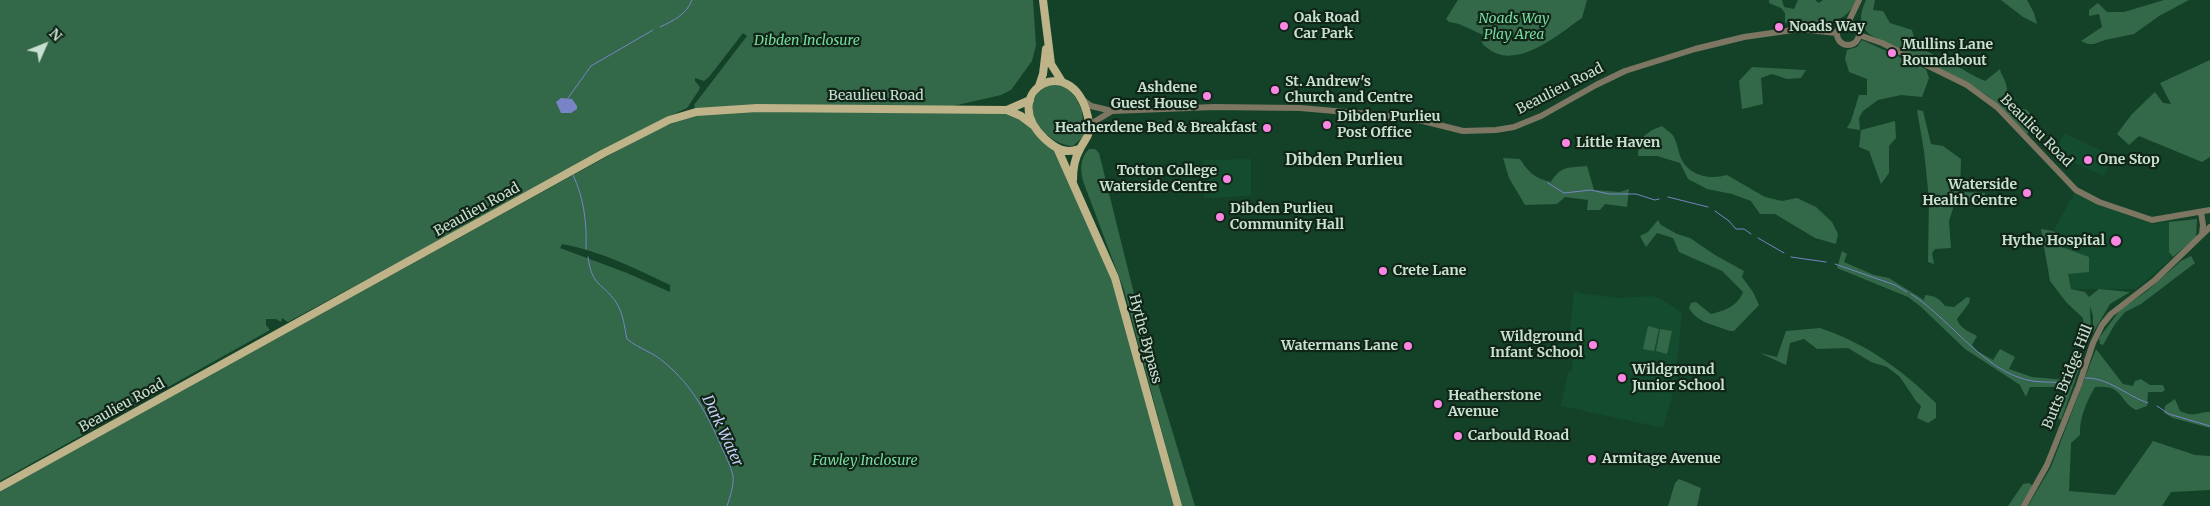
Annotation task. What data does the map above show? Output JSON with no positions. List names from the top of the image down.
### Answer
{
  "streets": {
    "main road": ["Beaulieu Road", "Hythe Bypass"],
    "street": ["Butts Bridge Hill"]
  },
  "crossings": [
    ["Beaulieu Road", "Hythe Bypass"]
  ],
  "districts": ["Dibden Purlieu"],
  "water": ["Dark Water"],
  "parks": ["Noads Way Play Area", "Dibden Inclosure", "Fawley Inclosure"],
  "places": [
    "Oak Road Car Park",
    "Noads Way",
    "Mullins Lane Roundabout",
    "St. Andrew's Church and Centre",
    "Ashdene Guest House",
    "Dibden Purlieu Post Office",
    "Heatherdene Bed & Breakfast",
    "Little Haven",
    "One Stop",
    "Totton College Waterside Centre",
    "Waterside Health Centre",
    "Dibden Purlieu Community Hall",
    "Hythe Hospital",
    "Crete Lane",
    "Wildground Infant School",
    "Watermans Lane",
    "Wildground Junior School",
    "Heatherstone Avenue",
    "Carbould Road",
    "Armitage Avenue"
  ],
  "north": "top right"
}
